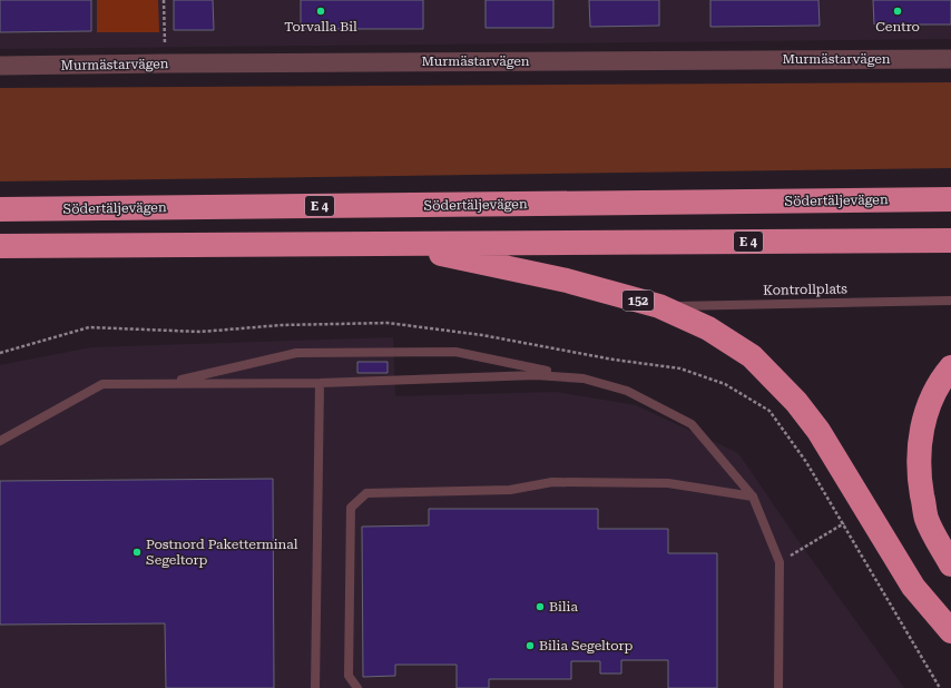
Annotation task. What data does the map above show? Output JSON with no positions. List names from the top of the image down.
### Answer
{
  "streets": {
    "highway": ["Södertäljevägen", "E 4", "152"],
    "street": ["Murmästarvägen"],
    "lane": ["Kontrollplats"]
  },
  "crossings": [
    ["E 4", "152"],
    ["Kontrollplats", "152"]
  ],
  "places": [
    "Torvalla Bil",
    "Centro",
    "Postnord Paketterminal Segeltorp",
    "Bilia",
    "Bilia Segeltorp"
  ]
}
